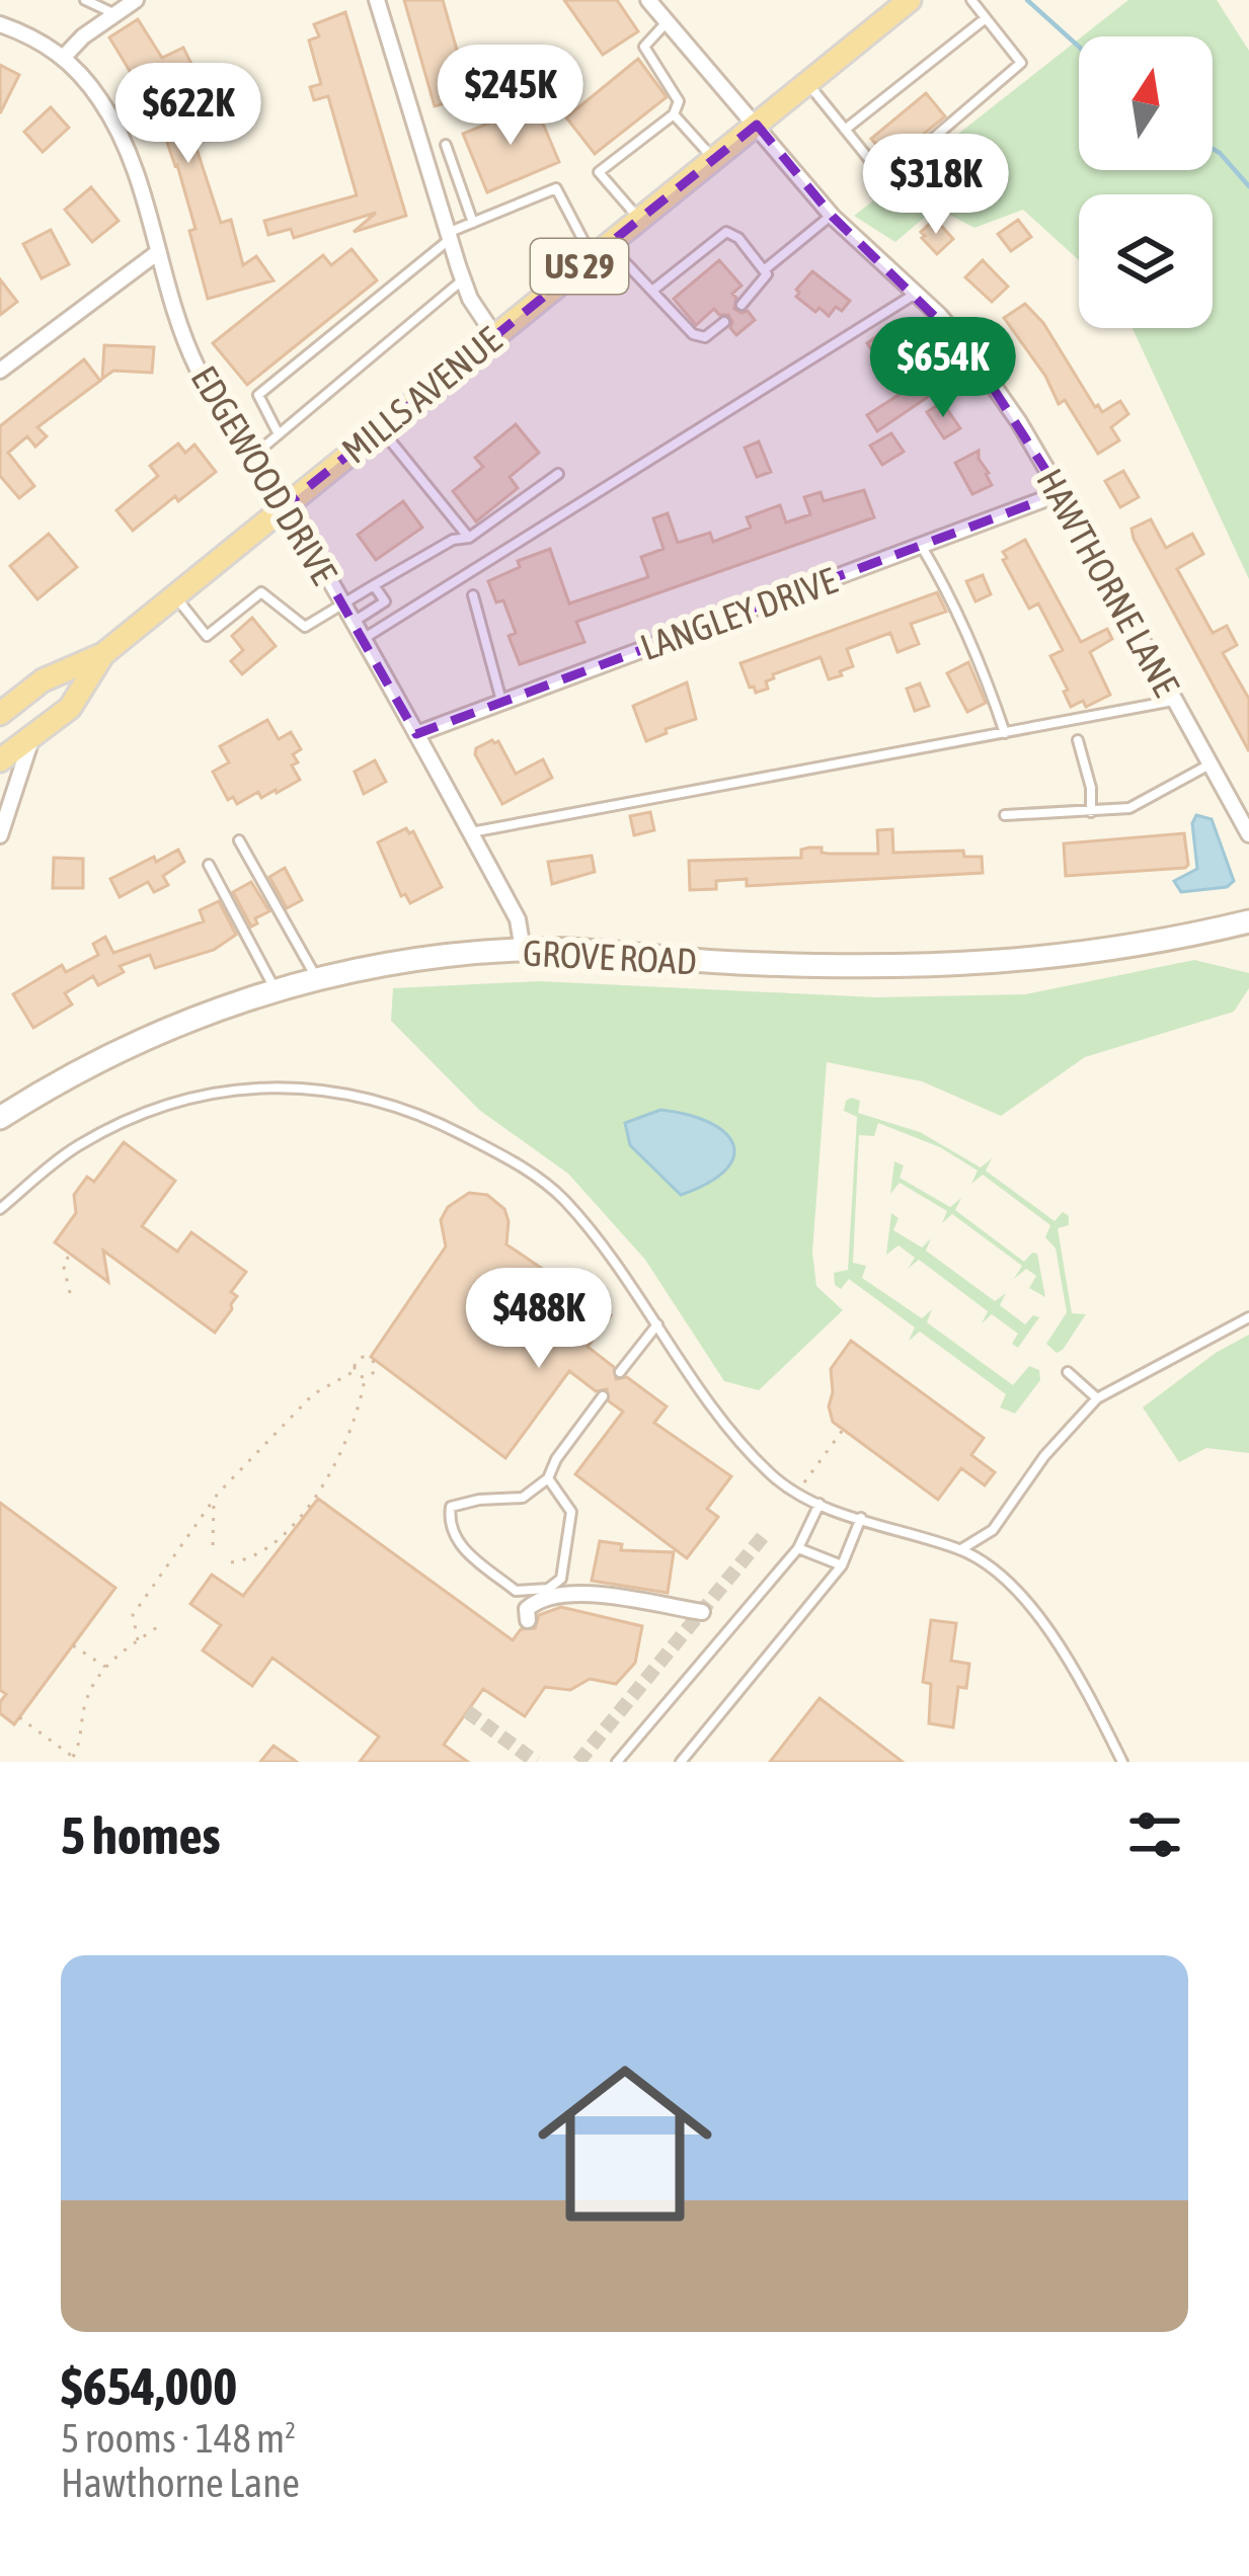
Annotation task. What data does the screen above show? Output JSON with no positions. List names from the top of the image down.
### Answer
{
  "streets": {
    "main road": ["US 29", "MILLS AVENUE", "GROVE ROAD"],
    "street": ["EDGEWOOD DRIVE", "HAWTHORNE LANE", "LANGLEY DRIVE"]
  },
  "crossings": [
    ["MILLS AVENUE", "EDGEWOOD DRIVE"],
    ["MILLS AVENUE", "HAWTHORNE LANE"],
    ["EDGEWOOD DRIVE", "LANGLEY DRIVE"],
    ["EDGEWOOD DRIVE", "GROVE ROAD"],
    ["HAWTHORNE LANE", "LANGLEY DRIVE"]
  ],
  "north": "top",
  "page": {
    "price": [
      "$245K",
      "$622K",
      "$318K",
      "$654K",
      "$488K"
    ],
    "heading": "5 homes",
    "list": [
      {
        "name": "$654,000",
        "note": "5 rooms · 148 m² · Hawthorne Lane"
      }
    ]
  }
}
